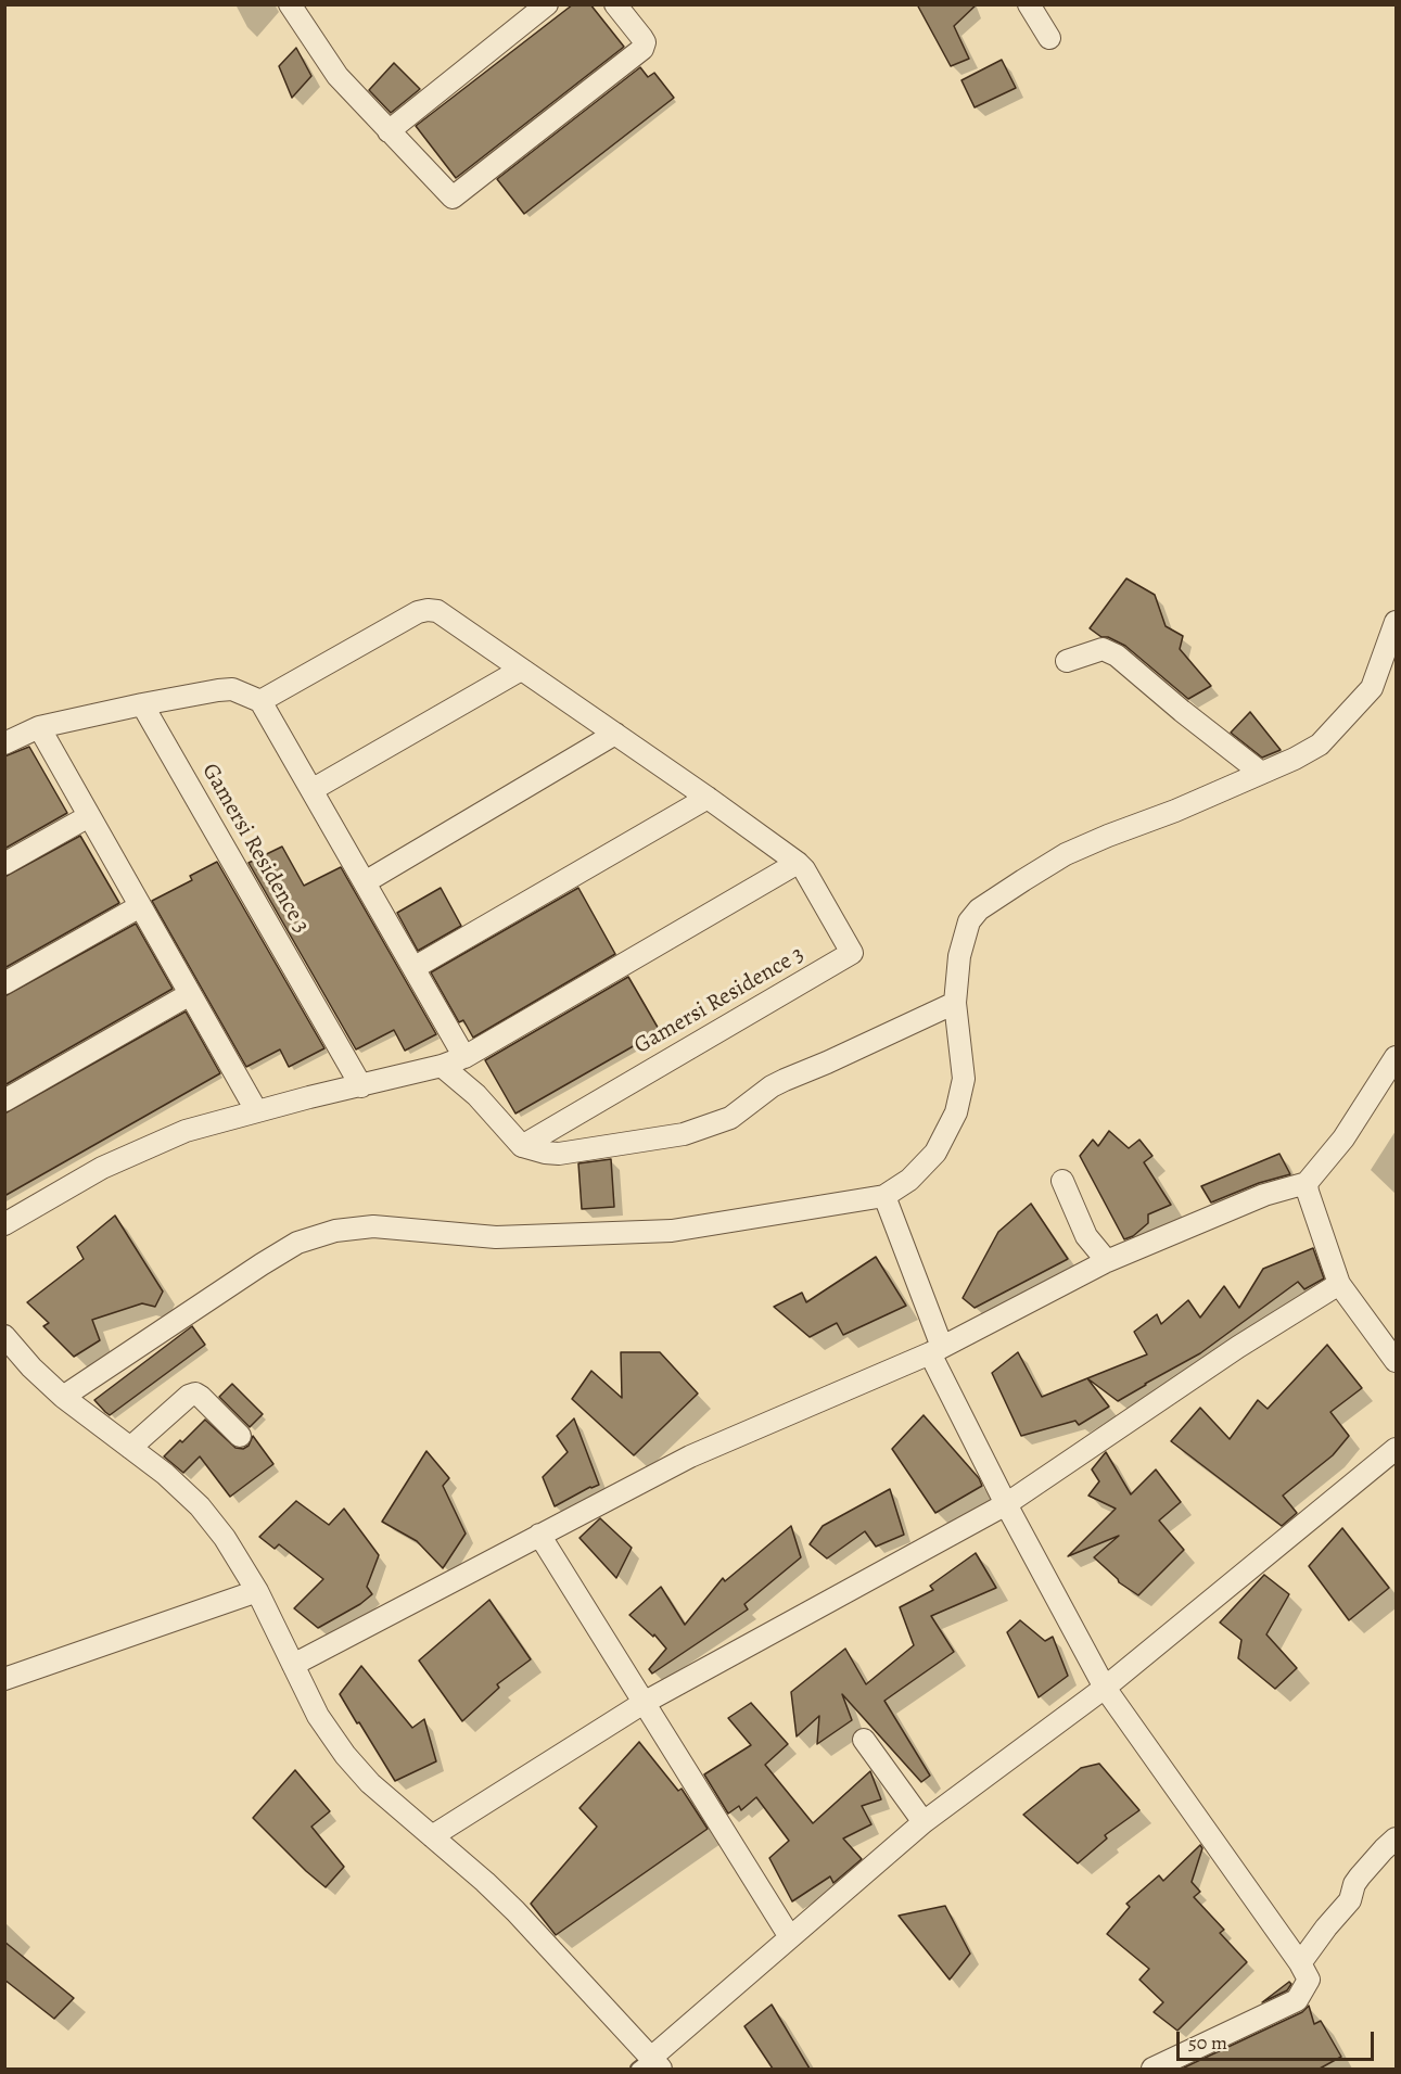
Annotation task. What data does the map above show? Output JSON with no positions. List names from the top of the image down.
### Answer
{
  "streets": {
    "street": ["Gamersi Residence 3"]
  },
  "scale_bar": "50 m"
}
